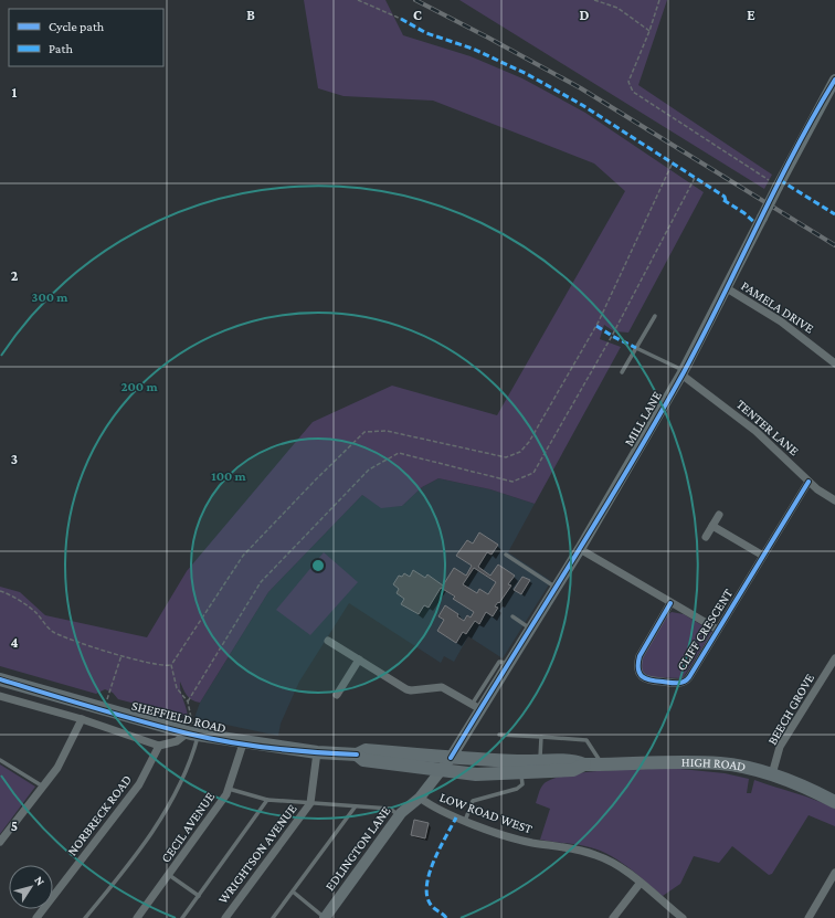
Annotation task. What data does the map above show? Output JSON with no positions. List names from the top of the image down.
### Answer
{
  "streets": {
    "main road": ["SHEFFIELD ROAD", "HIGH ROAD"],
    "street": [
      "PAMELA DRIVE",
      "MILL LANE",
      "TENTER LANE",
      "CLIFF CRESCENT",
      "BEECH GROVE",
      "LOW ROAD WEST",
      "NORBRECK ROAD",
      "CECIL AVENUE",
      "EDLINGTON LANE",
      "WRIGHTSON AVENUE"
    ]
  },
  "crossings": [
    ["PAMELA DRIVE", "MILL LANE"],
    ["MILL LANE", "TENTER LANE"],
    ["MILL LANE", "CLIFF CRESCENT"],
    ["MILL LANE", "SHEFFIELD ROAD"],
    ["MILL LANE", "HIGH ROAD"],
    ["MILL LANE", "EDLINGTON LANE"],
    ["TENTER LANE", "CLIFF CRESCENT"],
    ["BEECH GROVE", "HIGH ROAD"],
    ["SHEFFIELD ROAD", "HIGH ROAD"],
    ["SHEFFIELD ROAD", "NORBRECK ROAD"],
    ["SHEFFIELD ROAD", "CECIL AVENUE"],
    ["SHEFFIELD ROAD", "EDLINGTON LANE"],
    ["SHEFFIELD ROAD", "WRIGHTSON AVENUE"],
    ["HIGH ROAD", "EDLINGTON LANE"],
    ["LOW ROAD WEST", "EDLINGTON LANE"]
  ],
  "legend": ["Cycle path", "Path"],
  "north": "top right",
  "grid": {
    "columns": [
      "B",
      "C",
      "D",
      "E"
    ],
    "rows": [
      "1",
      "2",
      "3",
      "4",
      "5"
    ]
  },
  "rings": ["300 m", "200 m", "100 m"]
}
